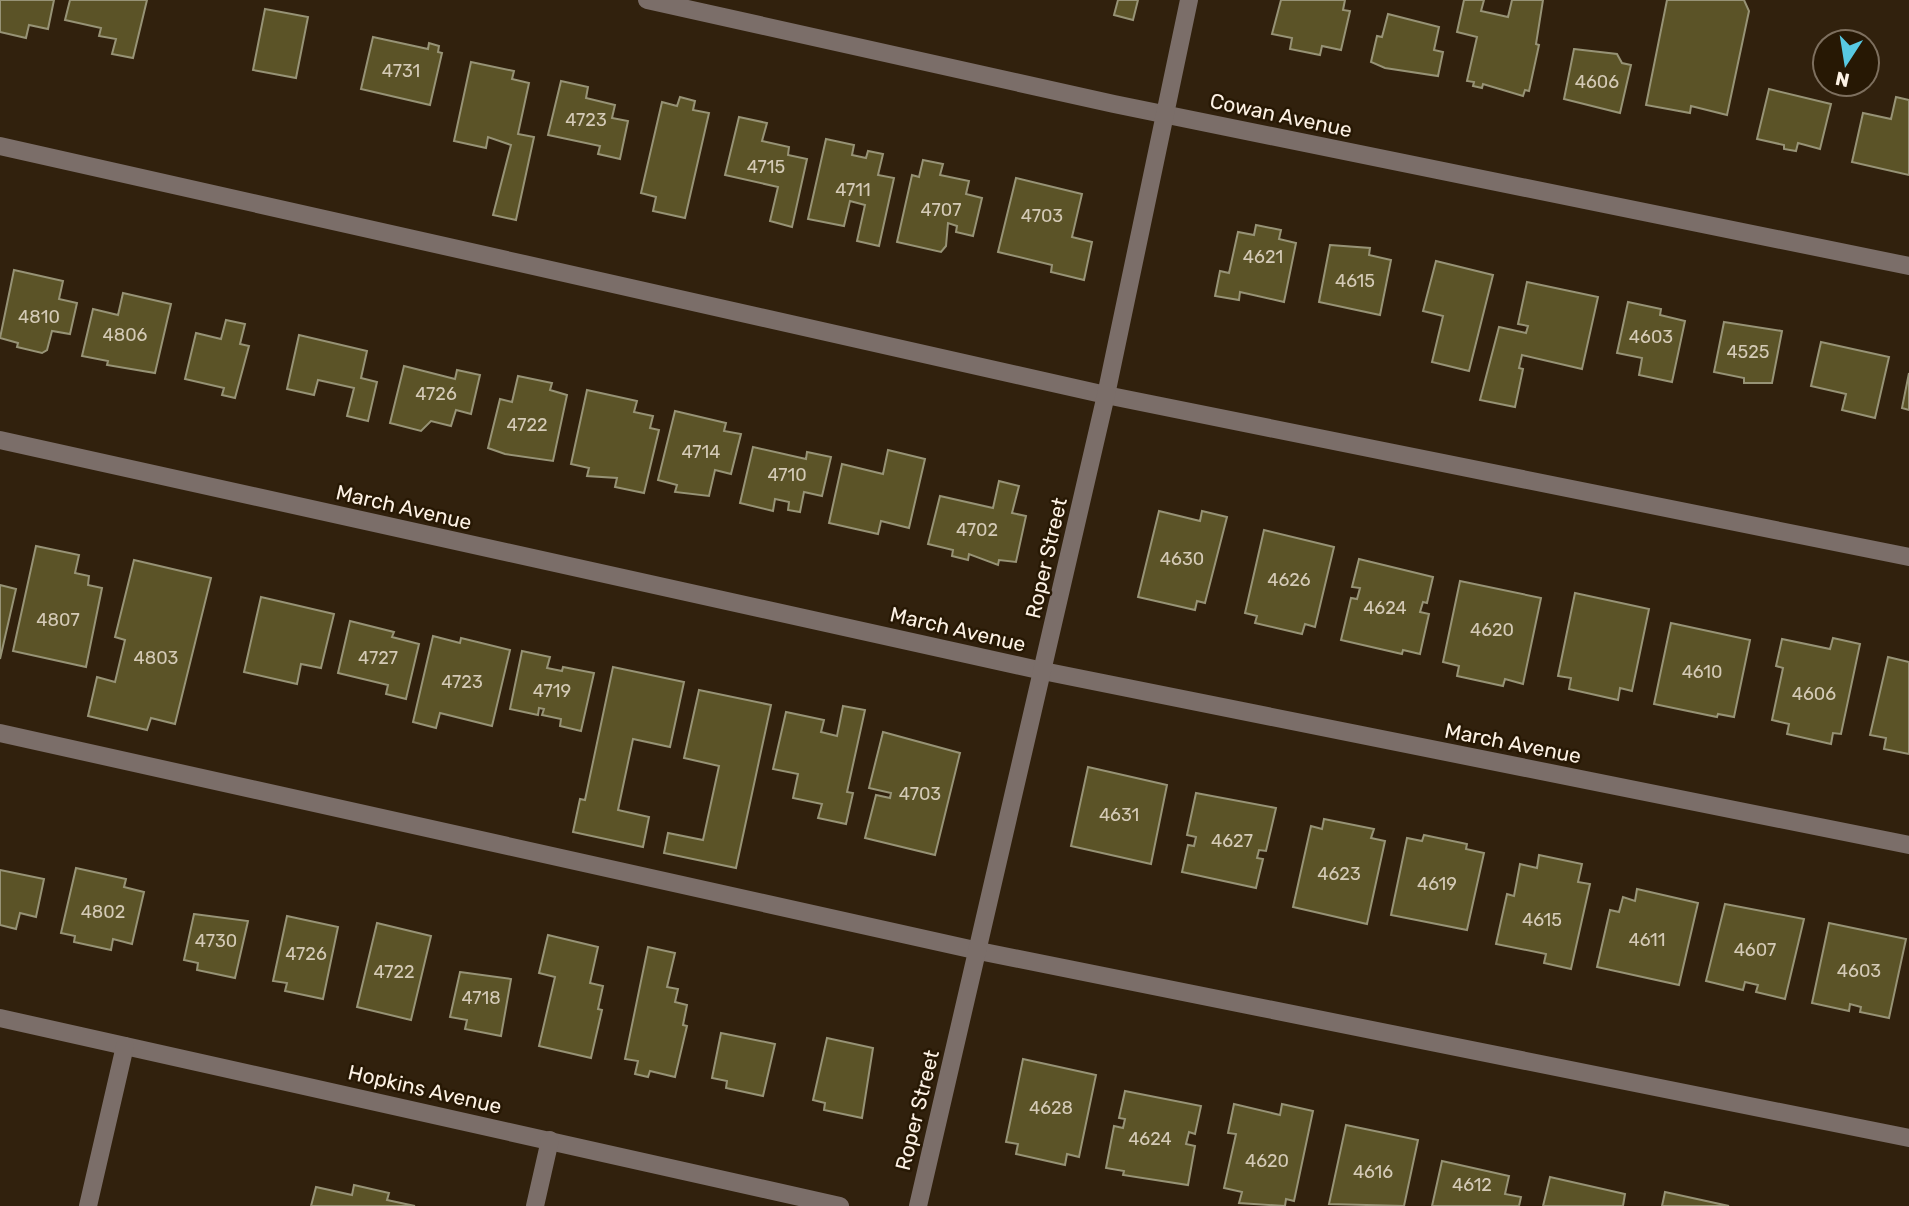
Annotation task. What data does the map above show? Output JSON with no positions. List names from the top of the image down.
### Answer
{
  "streets": {
    "street": [
      "Cowan Avenue",
      "March Avenue",
      "Roper Street",
      "Hopkins Avenue"
    ]
  },
  "crossings": [
    ["Cowan Avenue", "Roper Street"],
    ["March Avenue", "Roper Street"]
  ],
  "house_numbers": [
    "4731",
    "4606",
    "4723",
    "4715",
    "4711",
    "4707",
    "4703",
    "4621",
    "4615",
    "4810",
    "4806",
    "4603",
    "4525",
    "4726",
    "4722",
    "4714",
    "4710",
    "4702",
    "4630",
    "4626",
    "4624",
    "4807",
    "4620",
    "4803",
    "4727",
    "4610",
    "4723",
    "4719",
    "4606",
    "4703",
    "4631",
    "4627",
    "4623",
    "4619",
    "4802",
    "4615",
    "4611",
    "4730",
    "4607",
    "4726",
    "4603",
    "4722",
    "4718",
    "4628",
    "4624",
    "4620",
    "4616",
    "4612"
  ],
  "north": "bottom"
}
